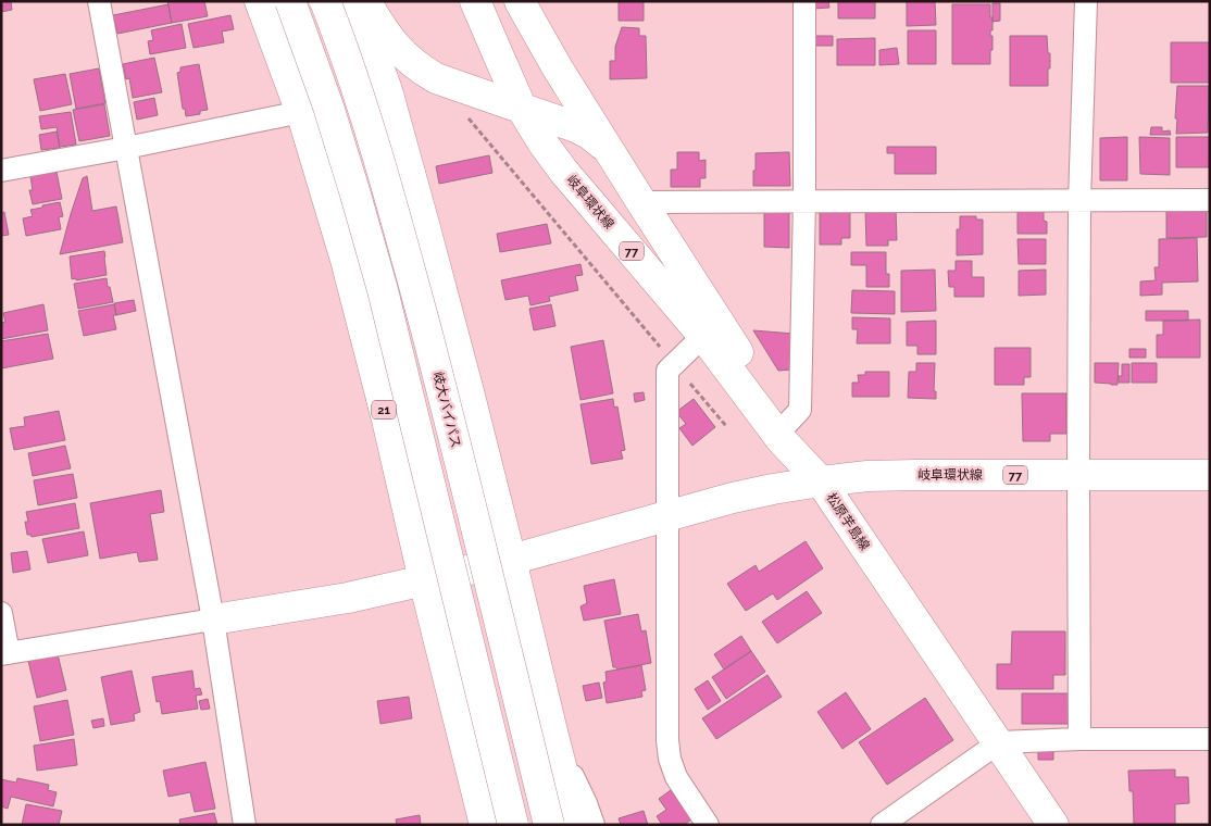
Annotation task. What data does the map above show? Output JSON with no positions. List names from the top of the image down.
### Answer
{
  "streets": {
    "main road": [
      "岐阜環状線",
      "77",
      "21",
      "岐大バイパス",
      "松原芋島線"
    ]
  },
  "crossings": [
    ["岐阜環状線", "77"],
    ["岐阜環状線", "松原芋島線"],
    ["77", "松原芋島線"],
    ["21", "松原芋島線"]
  ]
}
